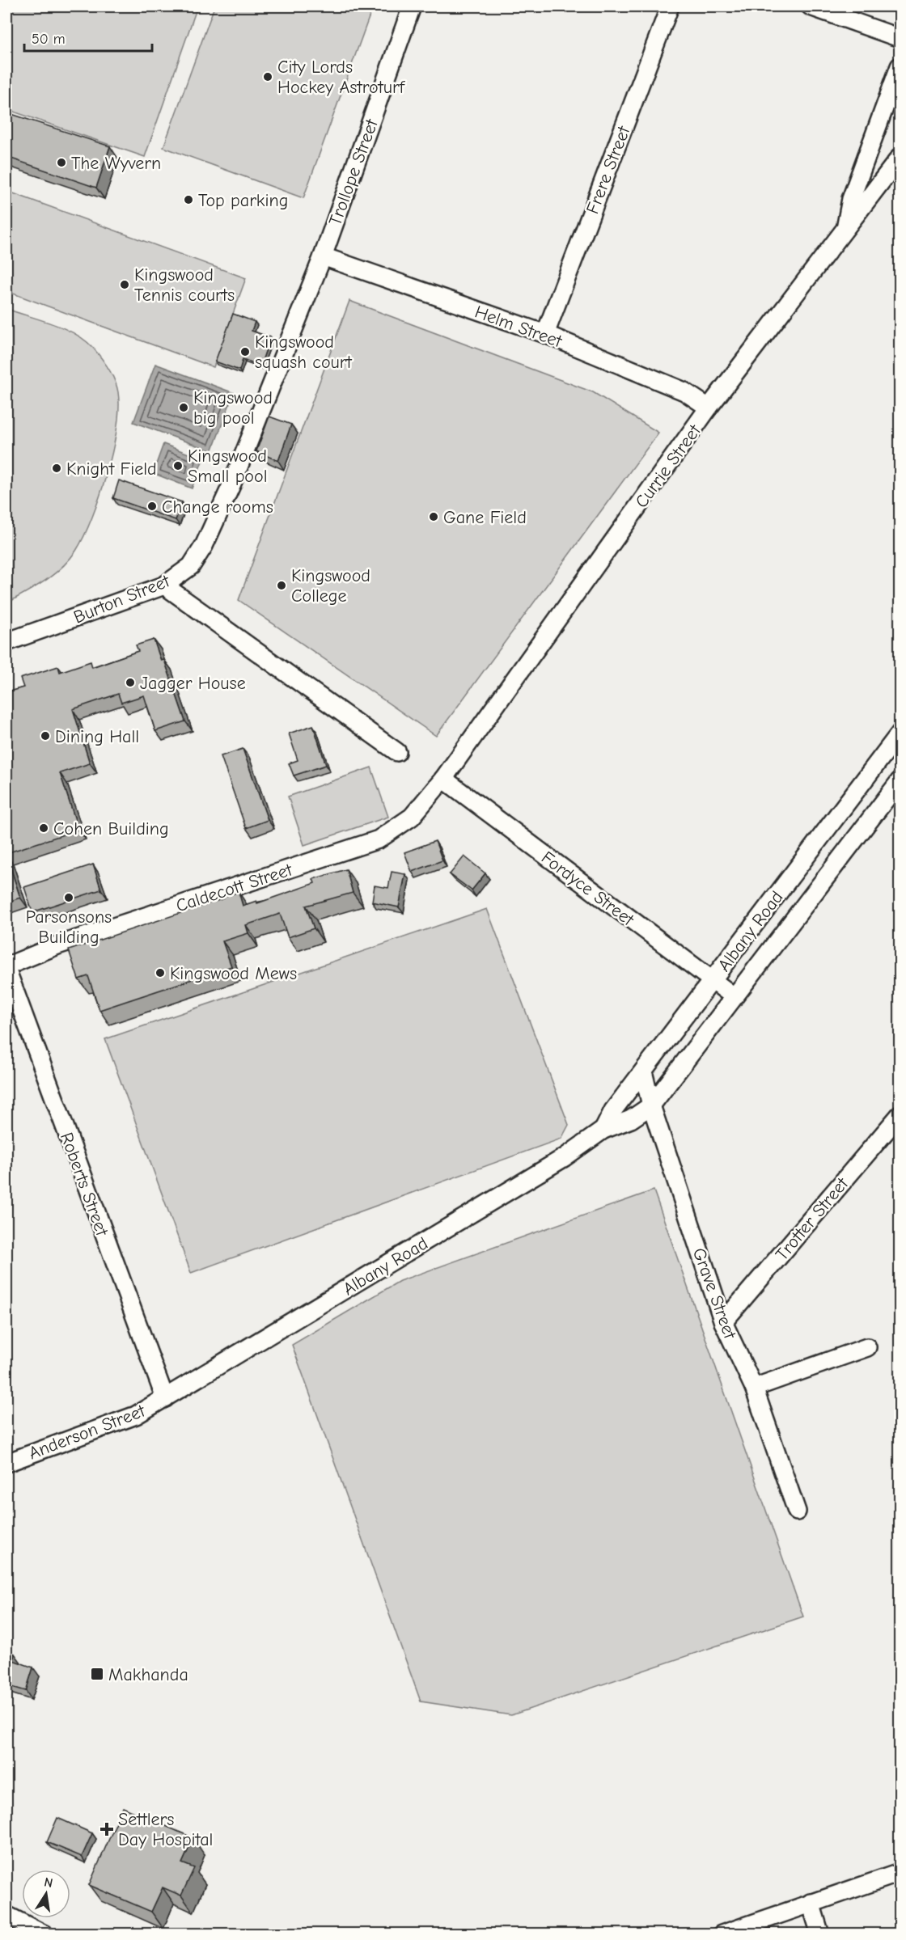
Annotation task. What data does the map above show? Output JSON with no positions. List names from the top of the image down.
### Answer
{
  "streets": {
    "street": [
      "Frere Street",
      "Trollope Street",
      "Helm Street",
      "Currie Street",
      "Burton Street",
      "Caldecott Street",
      "Fordyce Street",
      "Albany Road",
      "Roberts Street",
      "Trotter Street",
      "Grave Street",
      "Anderson Street"
    ]
  },
  "crossings": [
    ["Frere Street", "Helm Street"],
    ["Trollope Street", "Helm Street"],
    ["Trollope Street", "Burton Street"],
    ["Helm Street", "Currie Street"],
    ["Helm Street", "Burton Street"],
    ["Currie Street", "Caldecott Street"],
    ["Currie Street", "Fordyce Street"],
    ["Caldecott Street", "Fordyce Street"],
    ["Caldecott Street", "Roberts Street"],
    ["Fordyce Street", "Albany Road"],
    ["Albany Road", "Roberts Street"],
    ["Albany Road", "Grave Street"],
    ["Albany Road", "Anderson Street"],
    ["Roberts Street", "Anderson Street"],
    ["Trotter Street", "Grave Street"]
  ],
  "places": {
    "other": [
      "City Lords Hockey Astroturf",
      "The Wyvern",
      "Top parking",
      "Kingswood Tennis courts",
      "Kingswood squash court",
      "Kingswood big pool",
      "Kingswood Small pool",
      "Knight Field",
      "Change rooms",
      "Gane Field",
      "Kingswood College",
      "Jagger House",
      "Dining Hall",
      "Cohen Building",
      "Parsonsons Building",
      "Kingswood Mews"
    ],
    "transit": ["Makhanda"],
    "health": ["Settlers Day Hospital"]
  },
  "scale_bar": "50 m",
  "north": "top"
}
